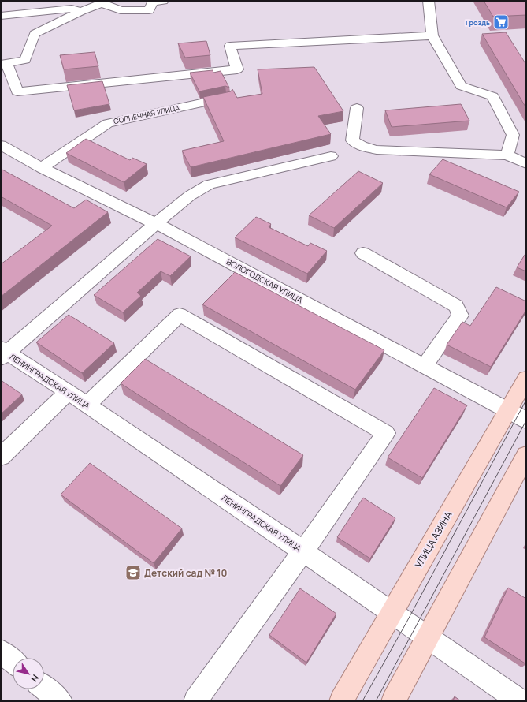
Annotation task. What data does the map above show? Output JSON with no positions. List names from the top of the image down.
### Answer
{
  "streets": {
    "main road": ["УЛИЦА АЗИНА"],
    "street": ["СОЛНЕЧНАЯ УЛИЦА", "ВОЛОГОДСКАЯ УЛИЦА", "ЛЕНИНГРАДСКАЯ УЛИЦА"]
  },
  "crossings": [
    ["СОЛНЕЧНАЯ УЛИЦА", "ВОЛОГОДСКАЯ УЛИЦА"],
    ["ВОЛОГОДСКАЯ УЛИЦА", "УЛИЦА АЗИНА"],
    ["ЛЕНИНГРАДСКАЯ УЛИЦА", "УЛИЦА АЗИНА"]
  ],
  "places": {
    "supermarket": ["Гроздь"],
    "school or university": ["Детский сад № 10"]
  },
  "north": "bottom right"
}
